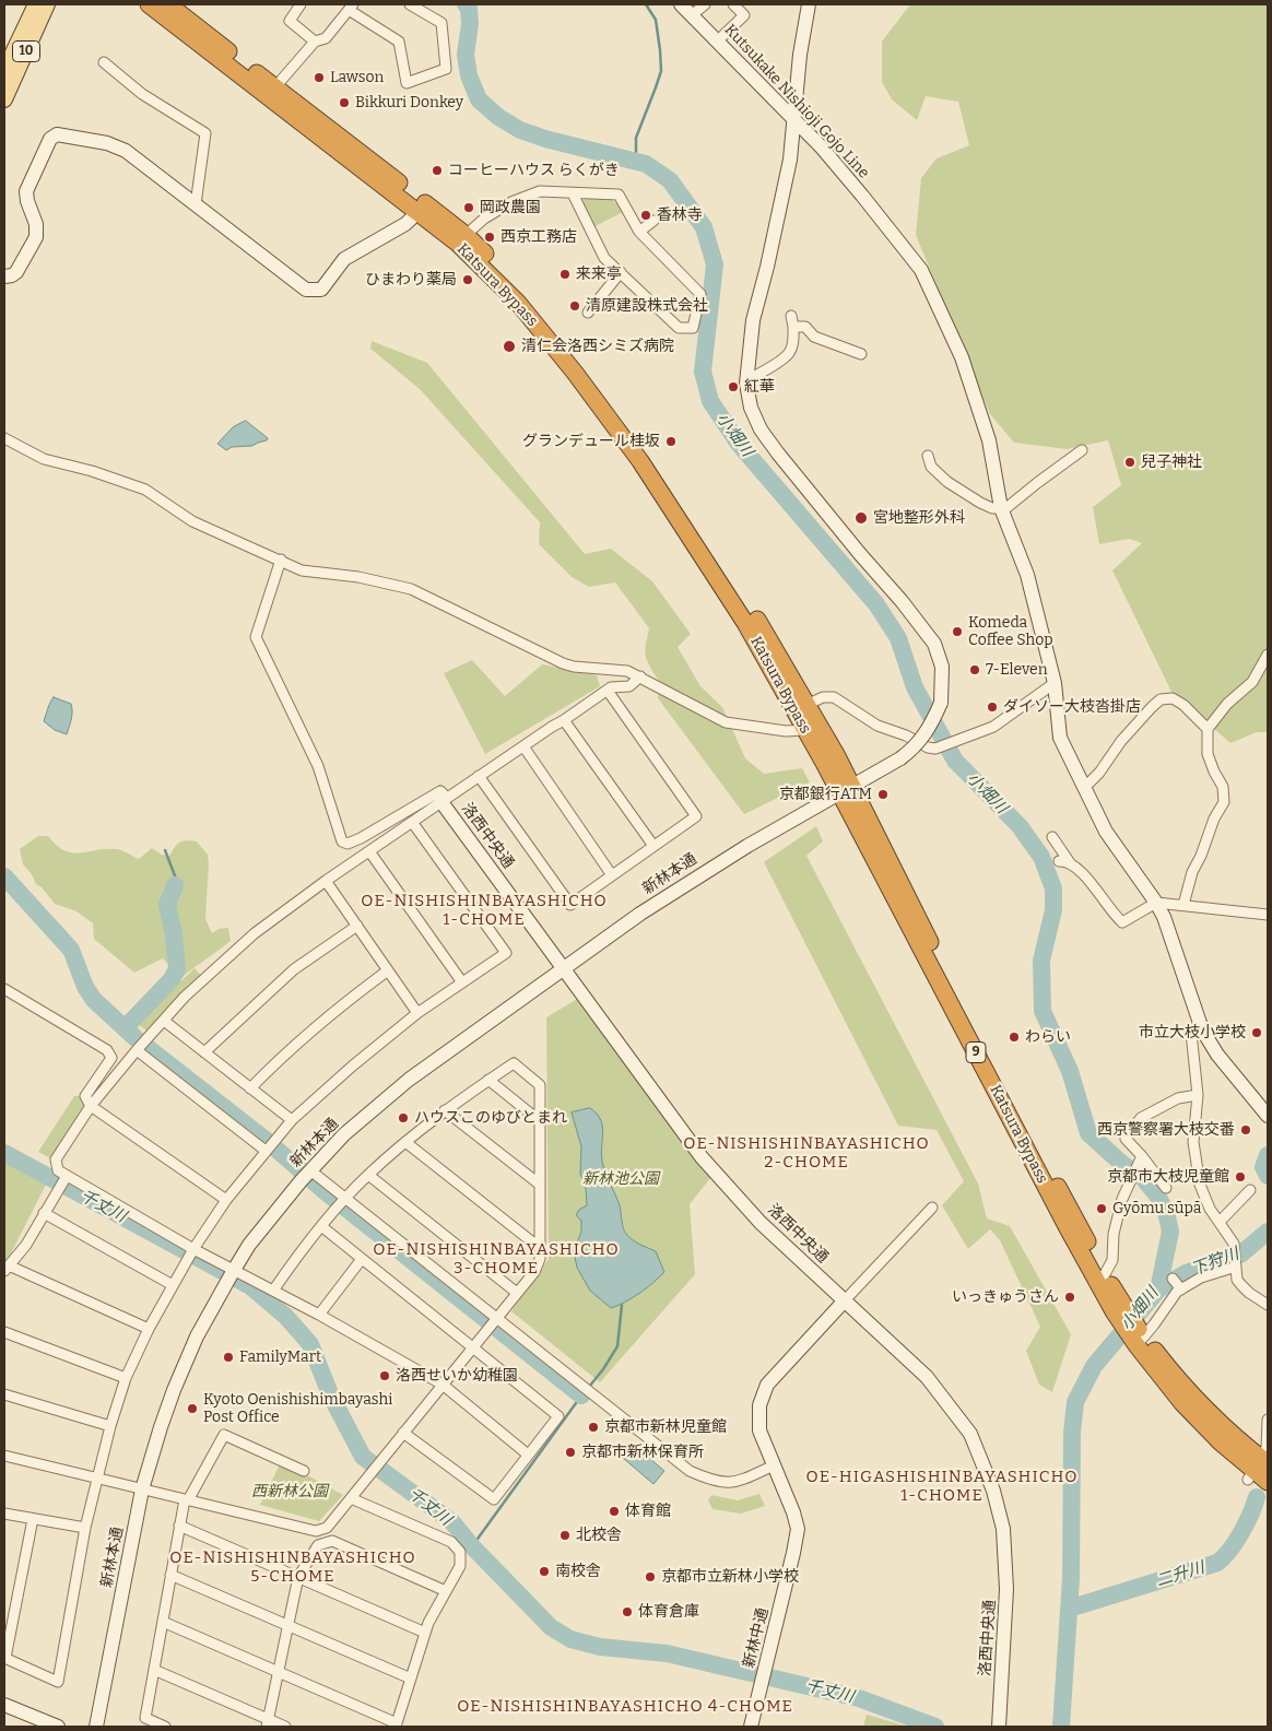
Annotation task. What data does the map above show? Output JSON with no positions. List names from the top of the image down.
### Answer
{
  "streets": {
    "highway": ["Katsura Bypass", "9"],
    "main road": ["10"],
    "street": [
      "Kutsukake Nishioji Gojo Line",
      "洛西中央通",
      "新林本通",
      "新林中通"
    ]
  },
  "crossings": [
    ["Katsura Bypass", "新林本通"],
    ["洛西中央通", "新林本通"],
    ["洛西中央通", "新林中通"]
  ],
  "districts": [
    "OE-NISHISHINBAYASHICHO 1-CHOME",
    "OE-NISHISHINBAYASHICHO 2-CHOME",
    "OE-NISHISHINBAYASHICHO 3-CHOME",
    "OE-HIGASHISHINBAYASHICHO 1-CHOME",
    "OE-NISHISHINBAYASHICHO 5-CHOME",
    "OE-NISHISHINBAYASHICHO 4-CHOME"
  ],
  "water": [
    "小畑川",
    "千丈川",
    "下狩川",
    "二升川"
  ],
  "parks": ["新林池公園", "西新林公園"],
  "places": [
    "Lawson",
    "Bikkuri Donkey",
    "コーヒーハウス らくがき",
    "岡政農園",
    "香林寺",
    "西京工務店",
    "来来亭",
    "ひまわり薬局",
    "清原建設株式会社",
    "清仁会洛西シミズ病院",
    "紅華",
    "グランデュール桂坂",
    "兒子神社",
    "宮地整形外科",
    "Komeda Coffee Shop",
    "7-Eleven",
    "ダイソー大枝沓掛店",
    "京都銀行ATM",
    "市立大枝小学校",
    "わらい",
    "ハウスこのゆびとまれ",
    "西京警察署大枝交番",
    "京都市大枝児童館",
    "Gyōmu sūpā",
    "いっきゅうさん",
    "FamilyMart",
    "洛西せいか幼稚園",
    "Kyoto Oenishishimbayashi Post Office",
    "京都市新林児童館",
    "京都市新林保育所",
    "体育館",
    "北校舎",
    "南校舎",
    "京都市立新林小学校",
    "体育倉庫"
  ]
}
